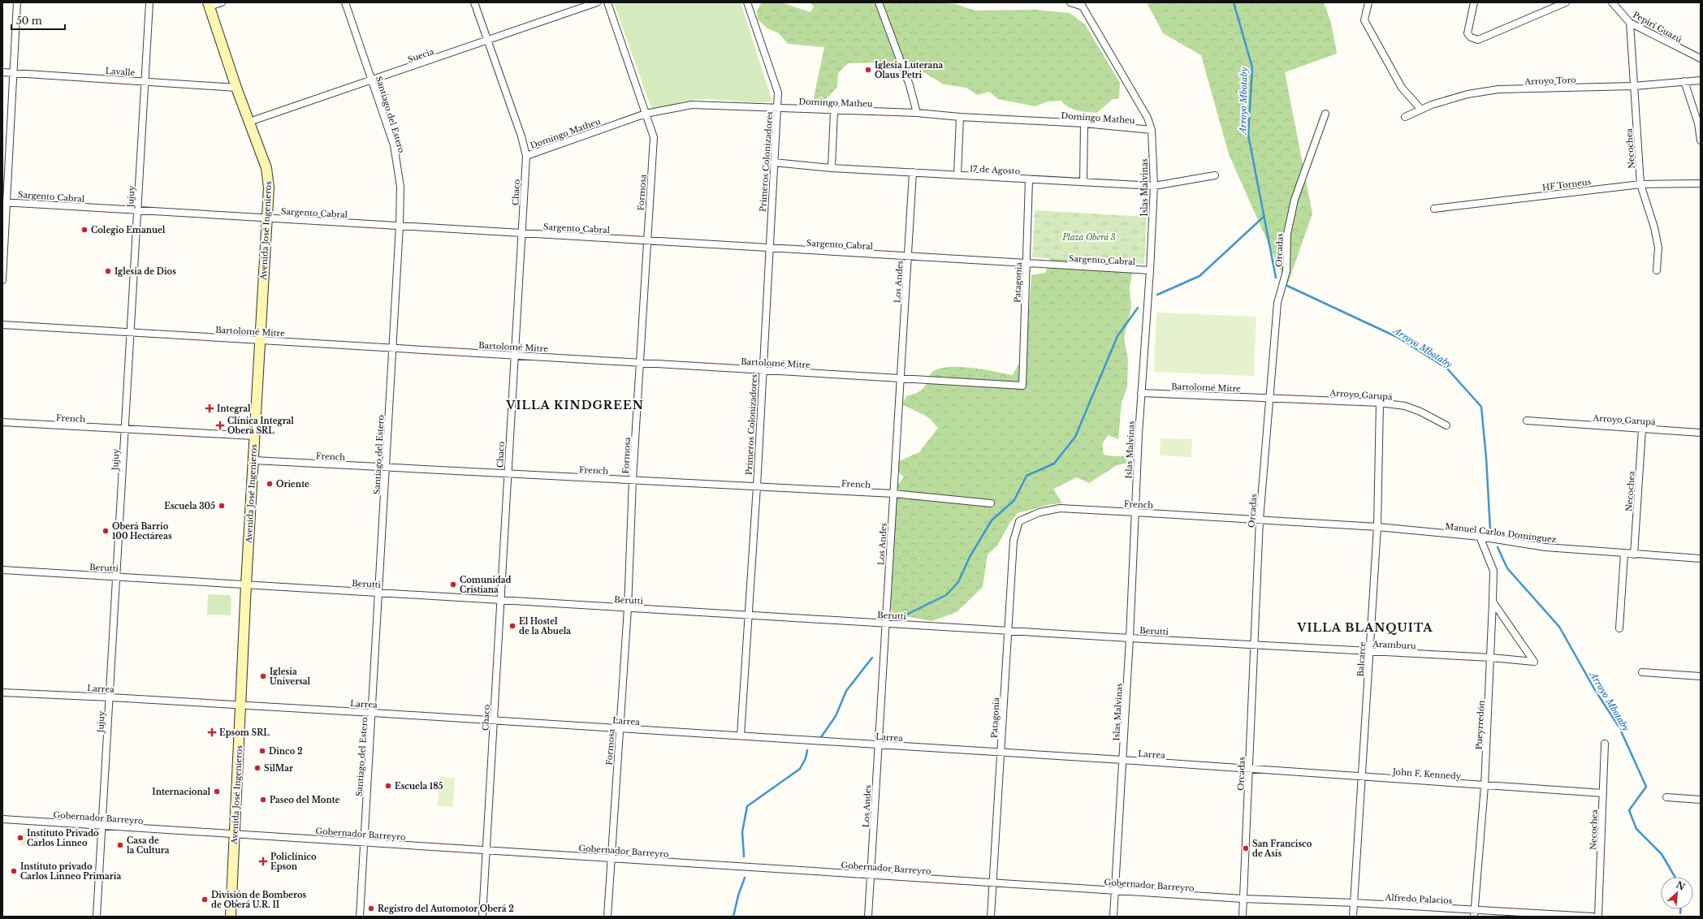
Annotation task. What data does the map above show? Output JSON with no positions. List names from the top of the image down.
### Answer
{
  "streets": {
    "main road": ["Avenida José Ingenieros"],
    "street": [
      "Pepirí Guazú",
      "Suecia",
      "Lavalle",
      "Arroyo Toro",
      "Domingo Matheu",
      "Santiago del Estero",
      "Necochea",
      "Primeros Colonizadores",
      "17 de Agosto",
      "HF Torneus",
      "Islas Malvinas",
      "Chaco",
      "Formosa",
      "Sargento Cabral",
      "Jujuy",
      "Orcadas",
      "Los Andes",
      "Patagonia",
      "Bartolomé Mitre",
      "Arroyo Garupá",
      "French",
      "Manuel Carlos Dominguez",
      "Berutti",
      "Aramburu",
      "Balcarce",
      "Larrea",
      "Pueyrredón",
      "John F. Kennedy",
      "Gobernador Barreyro",
      "Alfredo Palacios"
    ]
  },
  "crossings": [
    ["Pepirí Guazú", "Necochea"],
    ["Suecia", "Santiago del Estero"],
    ["Suecia", "Chaco"],
    ["Suecia", "Avenida José Ingenieros"],
    ["Lavalle", "Jujuy"],
    ["Lavalle", "Avenida José Ingenieros"],
    ["Arroyo Toro", "Necochea"],
    ["Domingo Matheu", "Primeros Colonizadores"],
    ["Domingo Matheu", "Islas Malvinas"],
    ["Domingo Matheu", "Chaco"],
    ["Domingo Matheu", "Formosa"],
    ["Santiago del Estero", "Sargento Cabral"],
    ["Santiago del Estero", "Bartolomé Mitre"],
    ["Santiago del Estero", "French"],
    ["Santiago del Estero", "Berutti"],
    ["Santiago del Estero", "Larrea"],
    ["Santiago del Estero", "Gobernador Barreyro"],
    ["Necochea", "HF Torneus"],
    ["Necochea", "Arroyo Garupá"],
    ["Necochea", "Manuel Carlos Dominguez"],
    ["Necochea", "John F. Kennedy"],
    ["Primeros Colonizadores", "17 de Agosto"],
    ["Primeros Colonizadores", "Sargento Cabral"],
    ["Primeros Colonizadores", "Bartolomé Mitre"],
    ["Primeros Colonizadores", "French"],
    ["Primeros Colonizadores", "Berutti"],
    ["Primeros Colonizadores", "Larrea"],
    ["17 de Agosto", "Islas Malvinas"],
    ["17 de Agosto", "Los Andes"],
    ["17 de Agosto", "Patagonia"],
    ["Islas Malvinas", "Sargento Cabral"],
    ["Islas Malvinas", "Bartolomé Mitre"],
    ["Islas Malvinas", "French"],
    ["Islas Malvinas", "Berutti"],
    ["Islas Malvinas", "Larrea"],
    ["Islas Malvinas", "Gobernador Barreyro"],
    ["Chaco", "Sargento Cabral"],
    ["Chaco", "Bartolomé Mitre"],
    ["Chaco", "French"],
    ["Chaco", "Berutti"],
    ["Chaco", "Larrea"],
    ["Chaco", "Gobernador Barreyro"],
    ["Formosa", "Sargento Cabral"],
    ["Formosa", "Bartolomé Mitre"],
    ["Formosa", "French"],
    ["Formosa", "Berutti"],
    ["Formosa", "Larrea"],
    ["Formosa", "Gobernador Barreyro"],
    ["Sargento Cabral", "Jujuy"],
    ["Sargento Cabral", "Avenida José Ingenieros"],
    ["Sargento Cabral", "Los Andes"],
    ["Sargento Cabral", "Patagonia"],
    ["Jujuy", "Bartolomé Mitre"],
    ["Jujuy", "French"],
    ["Jujuy", "Berutti"],
    ["Jujuy", "Larrea"],
    ["Jujuy", "Gobernador Barreyro"],
    ["Avenida José Ingenieros", "Bartolomé Mitre"],
    ["Avenida José Ingenieros", "French"],
    ["Avenida José Ingenieros", "Berutti"],
    ["Avenida José Ingenieros", "Larrea"],
    ["Avenida José Ingenieros", "Gobernador Barreyro"],
    ["Orcadas", "Bartolomé Mitre"],
    ["Orcadas", "Arroyo Garupá"],
    ["Orcadas", "French"],
    ["Orcadas", "Manuel Carlos Dominguez"],
    ["Orcadas", "Berutti"],
    ["Orcadas", "Aramburu"],
    ["Orcadas", "Larrea"],
    ["Orcadas", "John F. Kennedy"],
    ["Orcadas", "Gobernador Barreyro"],
    ["Orcadas", "Alfredo Palacios"],
    ["Los Andes", "Bartolomé Mitre"],
    ["Los Andes", "French"],
    ["Los Andes", "Berutti"],
    ["Los Andes", "Larrea"],
    ["Los Andes", "Gobernador Barreyro"],
    ["Patagonia", "Bartolomé Mitre"],
    ["Patagonia", "French"],
    ["Patagonia", "Berutti"],
    ["Patagonia", "Larrea"],
    ["Patagonia", "Gobernador Barreyro"],
    ["Bartolomé Mitre", "Arroyo Garupá"],
    ["Arroyo Garupá", "Balcarce"],
    ["French", "Manuel Carlos Dominguez"],
    ["Manuel Carlos Dominguez", "Balcarce"],
    ["Manuel Carlos Dominguez", "Pueyrredón"],
    ["Berutti", "Aramburu"],
    ["Aramburu", "Balcarce"],
    ["Aramburu", "Pueyrredón"],
    ["Balcarce", "John F. Kennedy"],
    ["Balcarce", "Alfredo Palacios"],
    ["Larrea", "John F. Kennedy"],
    ["Pueyrredón", "John F. Kennedy"],
    ["Pueyrredón", "Alfredo Palacios"],
    ["Gobernador Barreyro", "Alfredo Palacios"]
  ],
  "districts": ["VILLA KINDGREEN", "VILLA BLANQUITA"],
  "water": ["Arroyo Mbotaby"],
  "parks": ["Plaza Oberá 3"],
  "places": {
    "other": [
      "Iglesia Luterana Olaus Petri",
      "Colegio Emanuel",
      "Iglesia de Dios",
      "Oriente",
      "Escuela 305",
      "Oberá Barrio 100 Hectáreas",
      "Comunidad Cristiana",
      "El Hostel de la Abuela",
      "Iglesia Universal",
      "Dinco 2",
      "SilMar",
      "Escuela 185",
      "Internacional",
      "Paseo del Monte",
      "Instituto Privado Carlos Linneo",
      "Casa de la Cultura",
      "San Francisco de Asís",
      "Instituto privado Carlos Linneo Primaria",
      "División de Bomberos de Oberá U.R. II",
      "Registro del Automotor Oberá 2"
    ],
    "health": [
      "Integral",
      "Clínica Integral Oberá SRL",
      "Epsom SRL",
      "Policlínico Epson"
    ]
  },
  "scale_bar": "50 m",
  "north": "top right"
}
